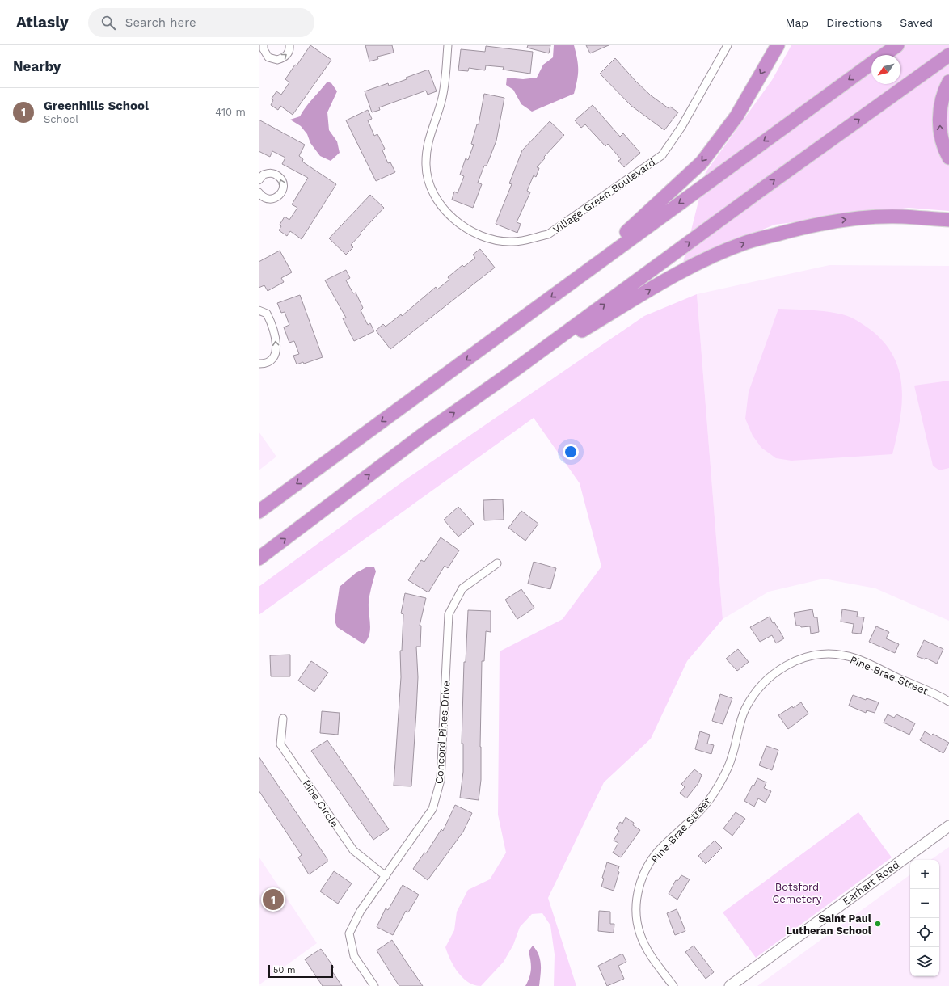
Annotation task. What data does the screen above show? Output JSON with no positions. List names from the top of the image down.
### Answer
{
  "streets": {
    "street": [
      "Village Green Boulevard",
      "Pine Brae Street",
      "Concord Pines Drive",
      "Pine Circle",
      "Earhart Road"
    ]
  },
  "crossings": [
    ["Concord Pines Drive", "Pine Circle"]
  ],
  "parks": ["Botsford Cemetery"],
  "places": ["Saint Paul Lutheran School"],
  "scale_bar": "50 m",
  "north": "bottom left",
  "page": {
    "header": "Atlasly",
    "search": "Search here",
    "nav": ["Map", "Directions", "Saved"],
    "heading": "Nearby",
    "list": [
      {
        "mark": "1",
        "name": "Greenhills School",
        "note": "School",
        "value": "410 m"
      }
    ],
    "map_buttons": ["+", "−"],
    "pins": "1",
    "scale": "50 m"
  }
}
